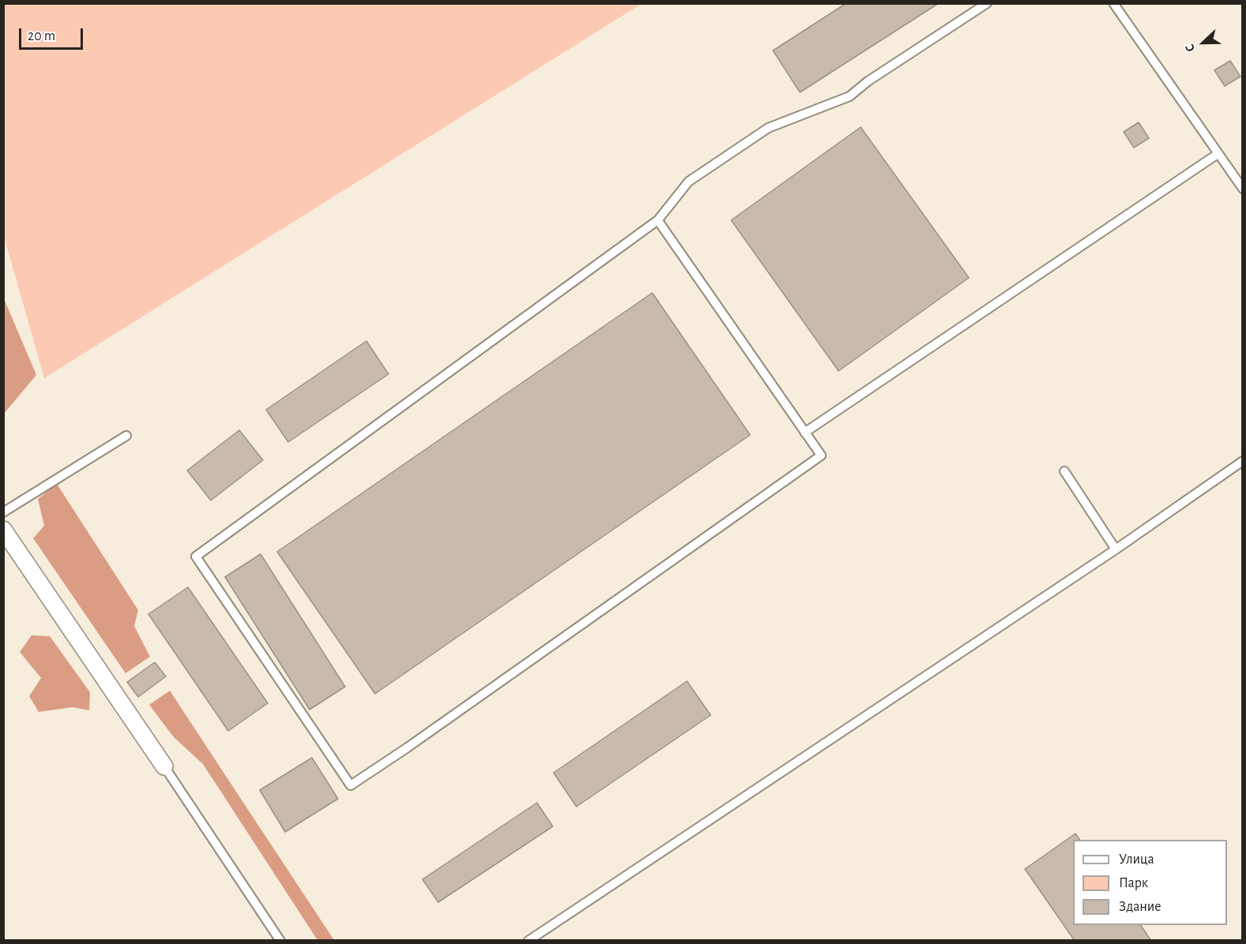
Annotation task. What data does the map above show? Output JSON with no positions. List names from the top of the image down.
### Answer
{
  "legend": ["Улица", "Парк", "Здание"],
  "scale_bar": "20 m",
  "north": "left"
}
